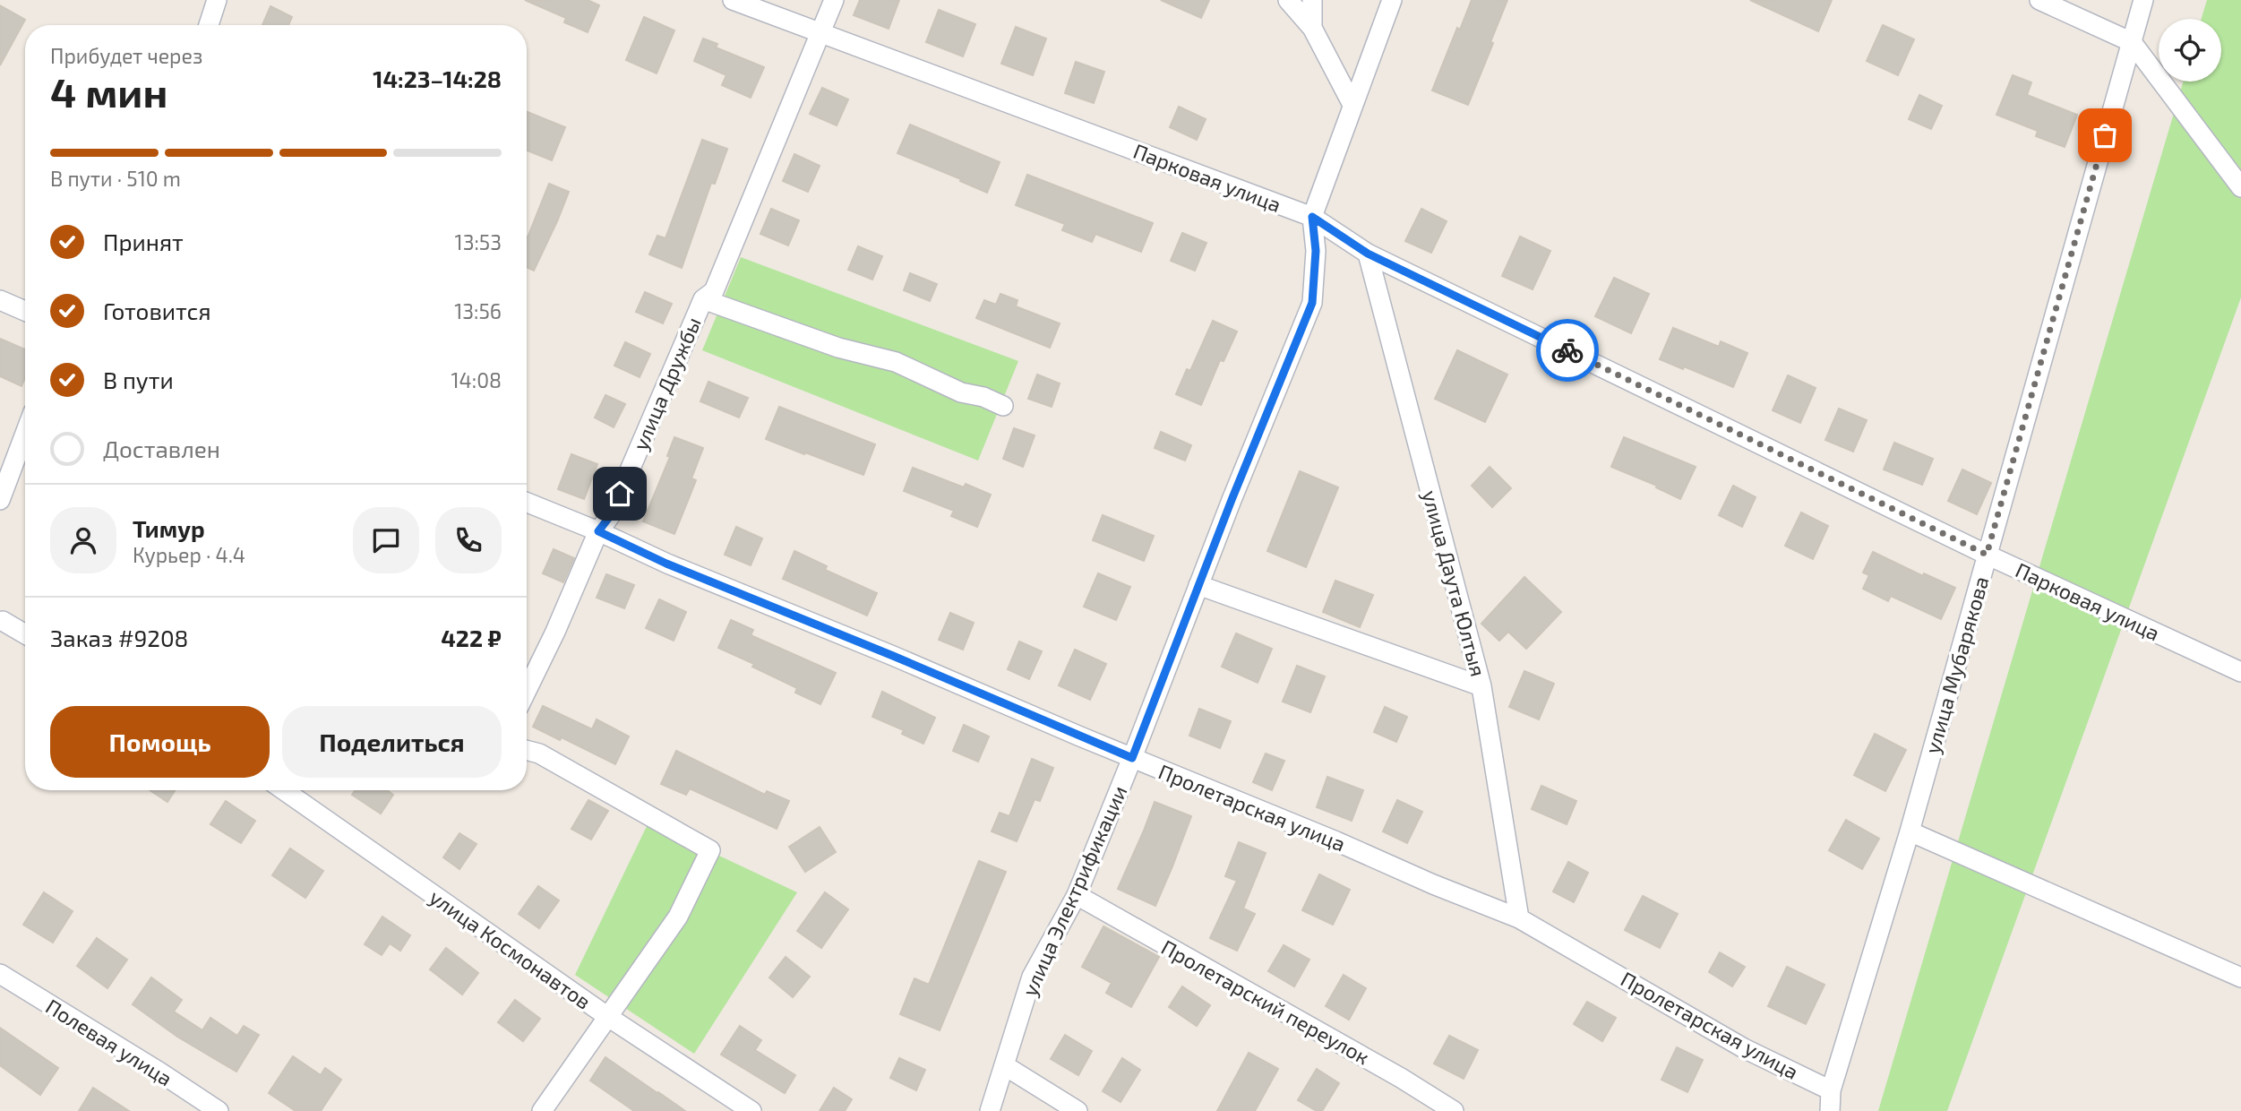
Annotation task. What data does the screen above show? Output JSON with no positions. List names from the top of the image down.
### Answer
{
  "streets": {
    "street": [
      "Парковая улица",
      "улица Дружбы",
      "улица Даута Юлтыя",
      "улица Мубарякова",
      "Пролетарская улица",
      "улица Электрификации",
      "улица Космонавтов",
      "Пролетарский переулок",
      "Полевая улица"
    ]
  },
  "crossings": [
    ["Парковая улица", "улица Дружбы"],
    ["Парковая улица", "улица Даута Юлтыя"],
    ["Парковая улица", "улица Мубарякова"],
    ["Парковая улица", "улица Электрификации"],
    ["улица Дружбы", "Пролетарская улица"],
    ["улица Даута Юлтыя", "Пролетарская улица"],
    ["улица Мубарякова", "Пролетарская улица"],
    ["Пролетарская улица", "улица Электрификации"],
    ["улица Электрификации", "Пролетарский переулок"]
  ],
  "page": {
    "heading": ["4 мин", "Прибудет через", "14:23–14:28"],
    "panel": [
      "Тимур",
      "Курьер · 4.4",
      "Заказ #9208",
      "422 ₽"
    ],
    "bar": "В пути · 510 m",
    "list": [
      ["Принят", "13:53"],
      ["Готовится", "13:56"],
      ["В пути", "14:08"],
      "Доставлен"
    ],
    "buttons": ["Помощь", "Поделиться"]
  }
}
